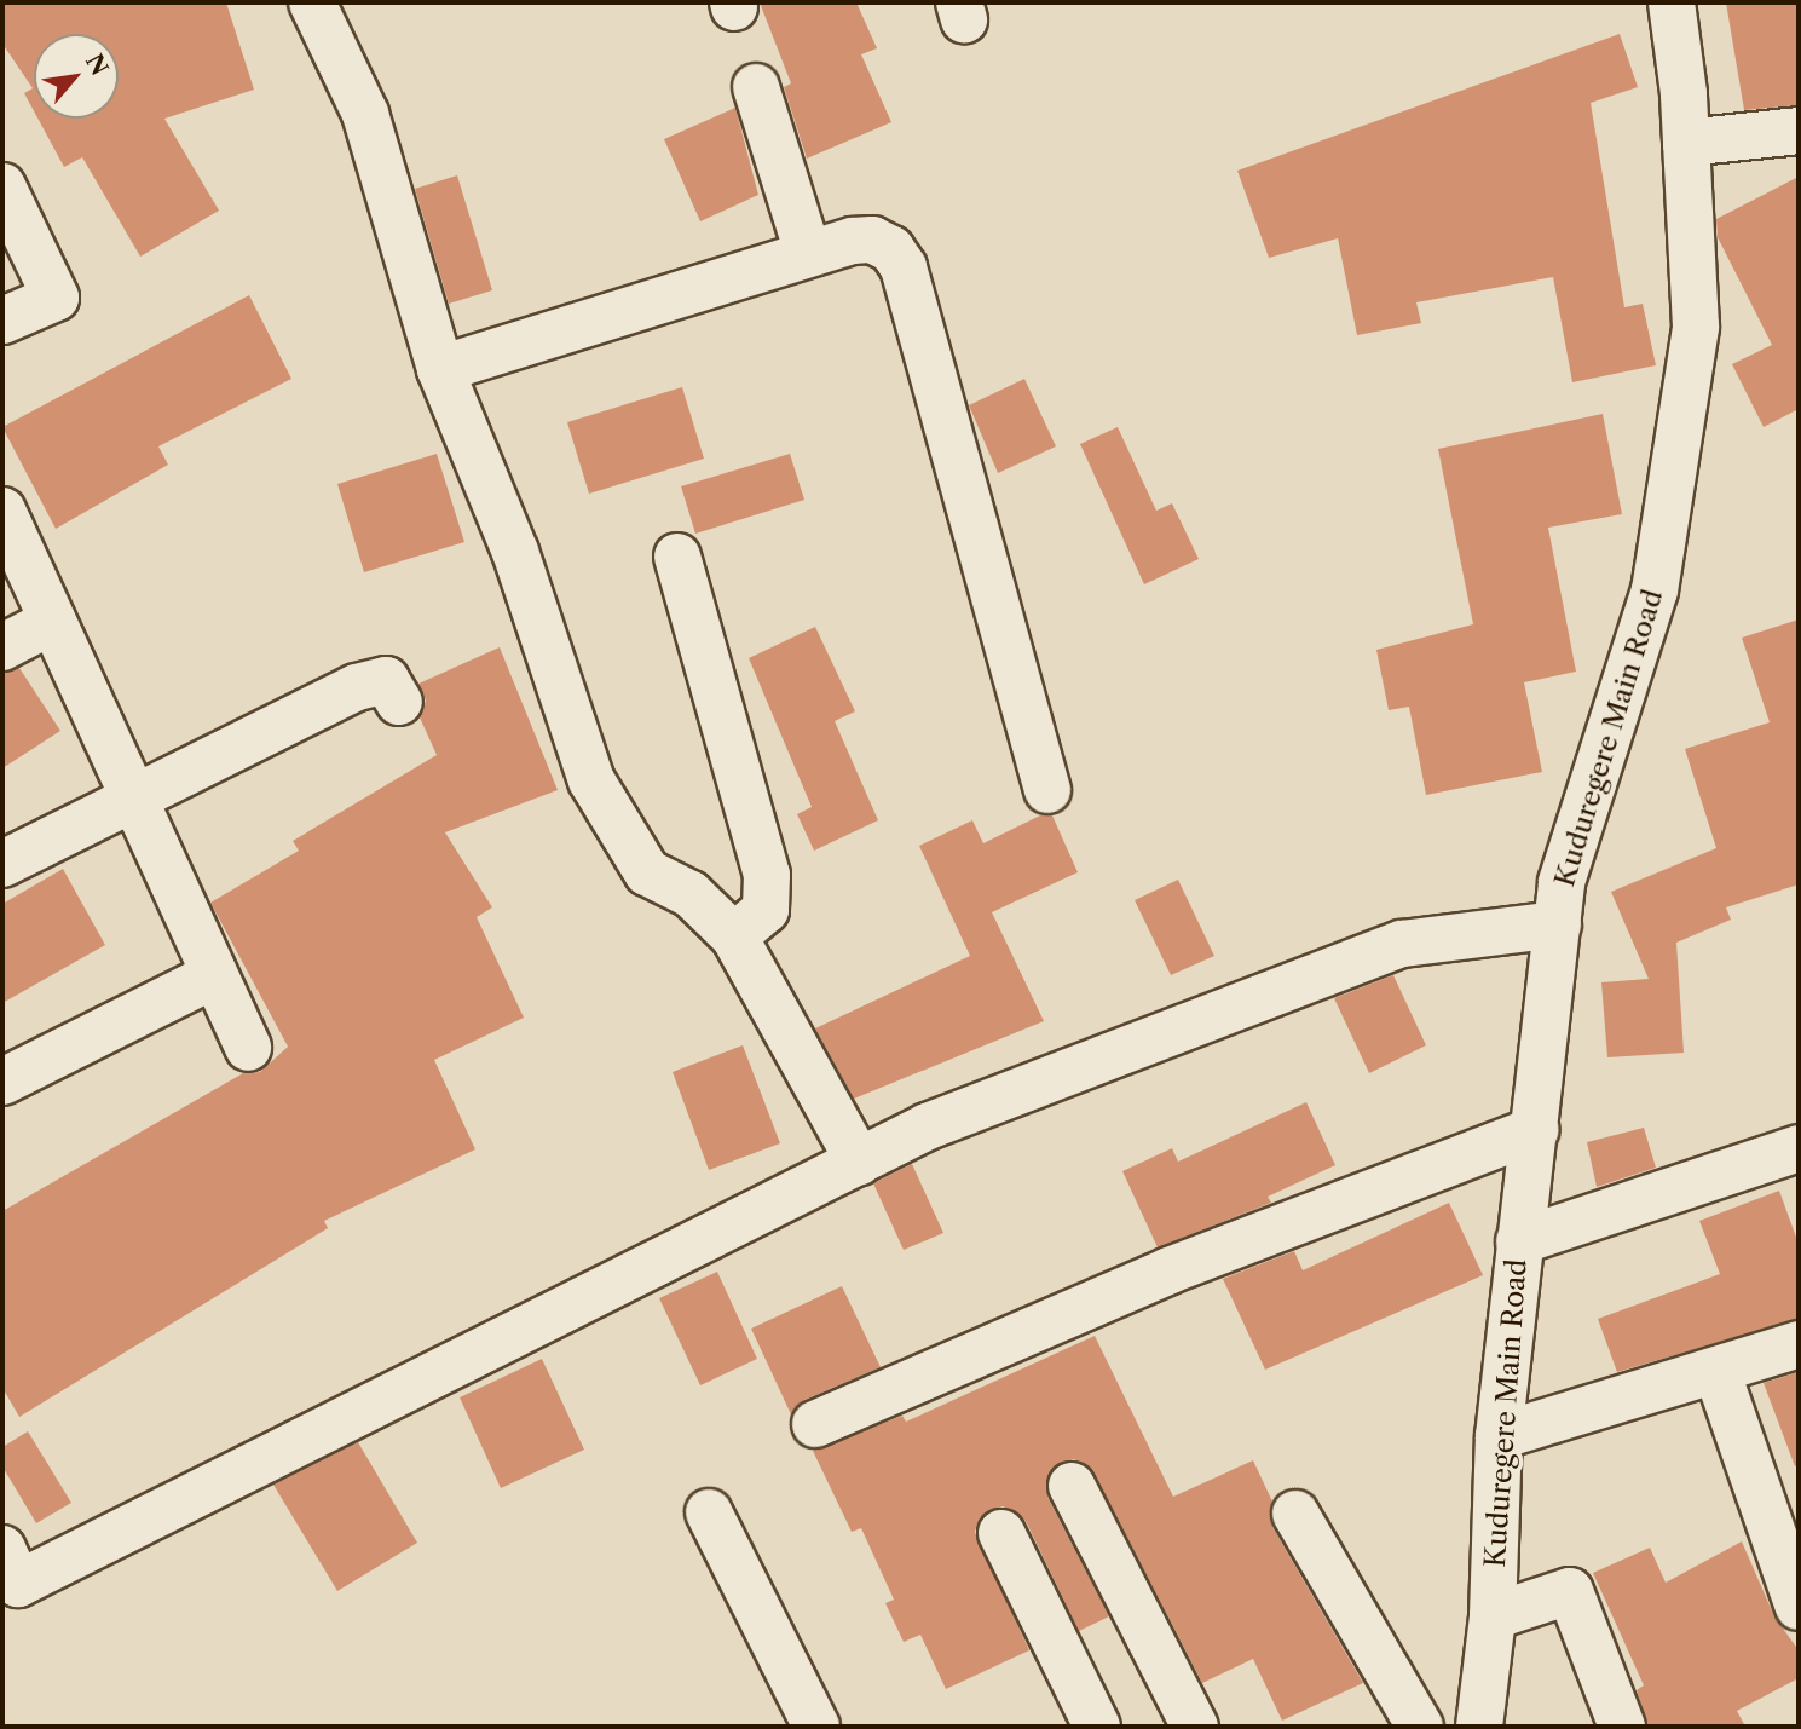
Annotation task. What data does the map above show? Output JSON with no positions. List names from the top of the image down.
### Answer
{
  "streets": {
    "street": ["Kuduregere Main Road"]
  },
  "north": "top right"
}
